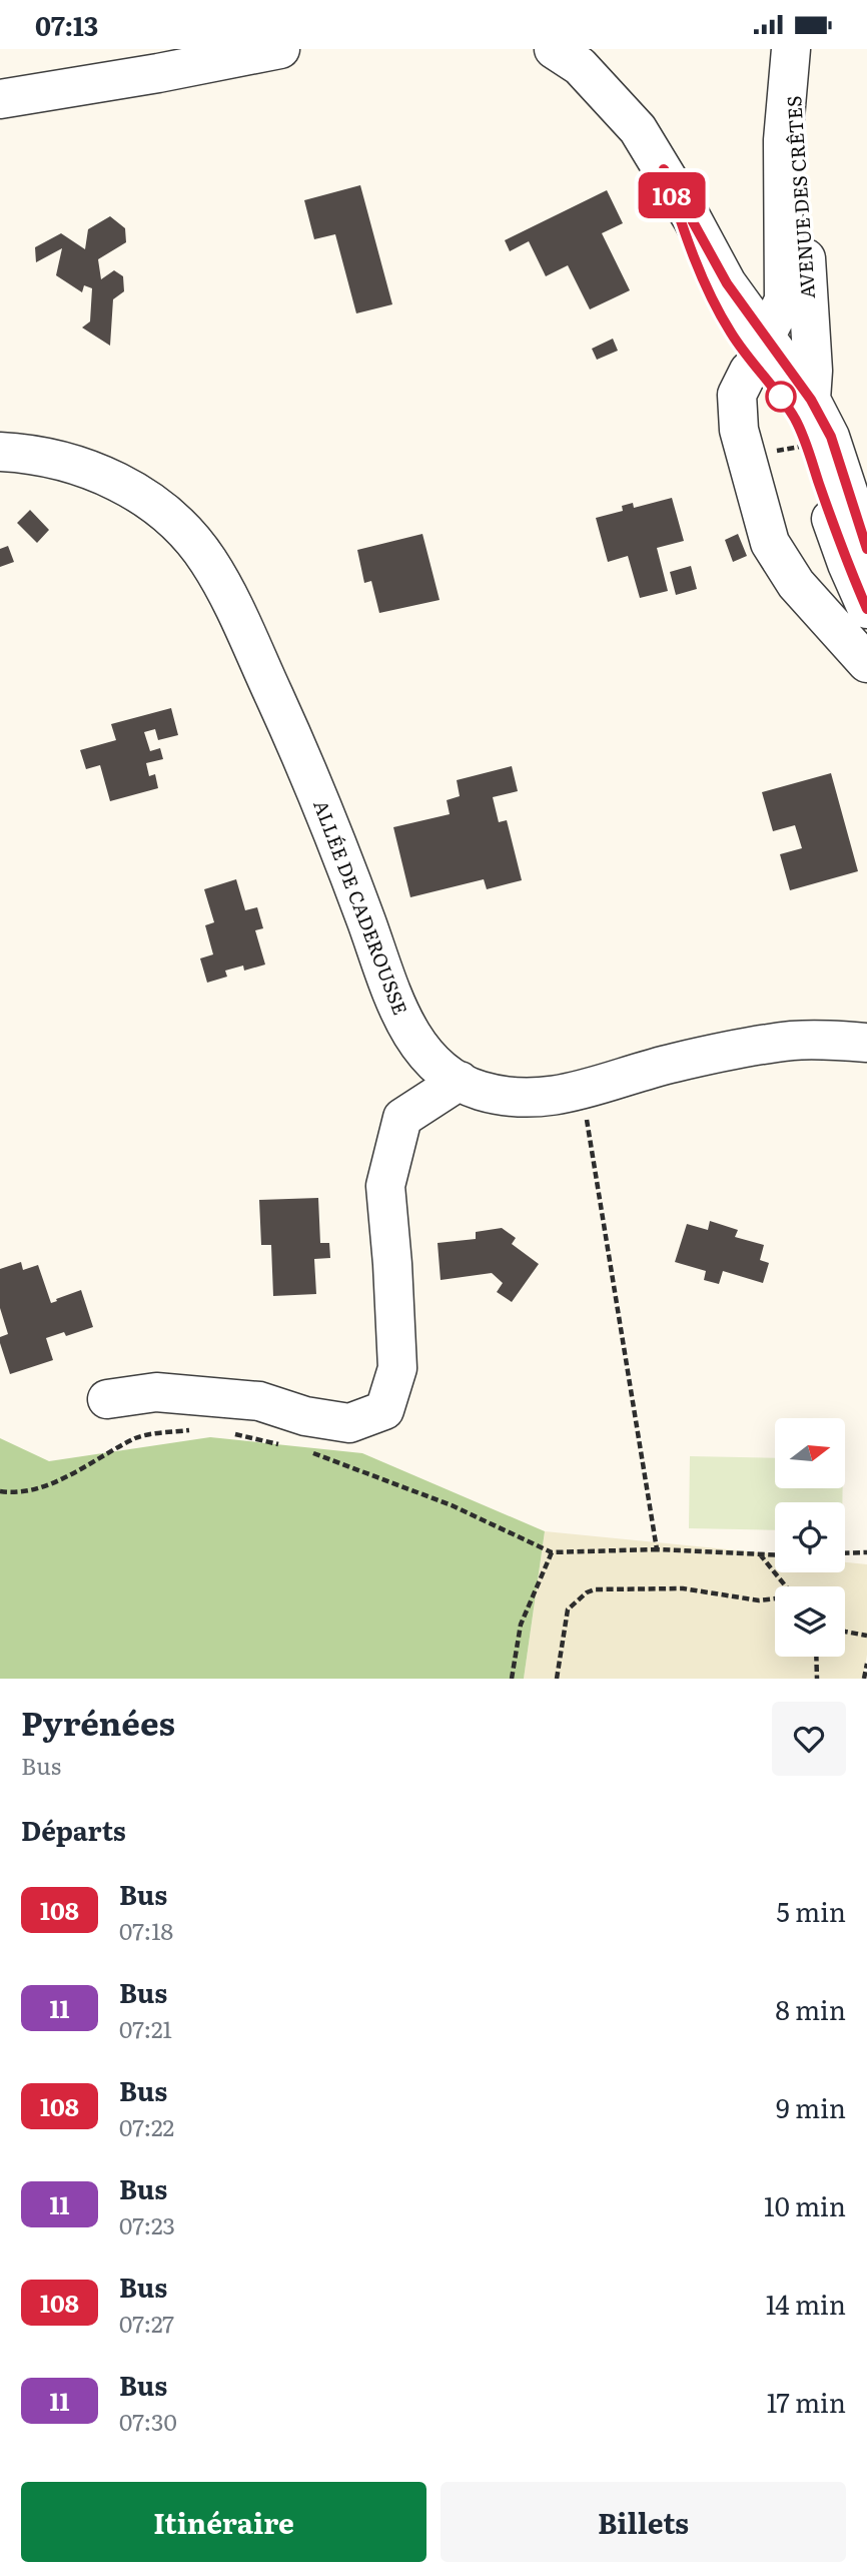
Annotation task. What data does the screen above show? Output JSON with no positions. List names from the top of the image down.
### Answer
{
  "streets": {
    "street": ["AVENUE DES CRÊTES", "ALLÉE DE CADEROUSSE"]
  },
  "lines": ["bus line 108"],
  "north": "right",
  "page": {
    "status": "07:13",
    "on_map": "108",
    "heading": [
      ["Pyrénées", "Bus"],
      "Départs"
    ],
    "list": [
      {
        "mark": "108",
        "name": "Bus",
        "note": "07:18",
        "value": "5 min"
      },
      {
        "mark": "11",
        "name": "Bus",
        "note": "07:21",
        "value": "8 min"
      },
      {
        "mark": "108",
        "name": "Bus",
        "note": "07:22",
        "value": "9 min"
      },
      {
        "mark": "11",
        "name": "Bus",
        "note": "07:23",
        "value": "10 min"
      },
      {
        "mark": "108",
        "name": "Bus",
        "note": "07:27",
        "value": "14 min"
      },
      {
        "mark": "11",
        "name": "Bus",
        "note": "07:30",
        "value": "17 min"
      }
    ],
    "buttons": ["Itinéraire", "Billets"]
  }
}
